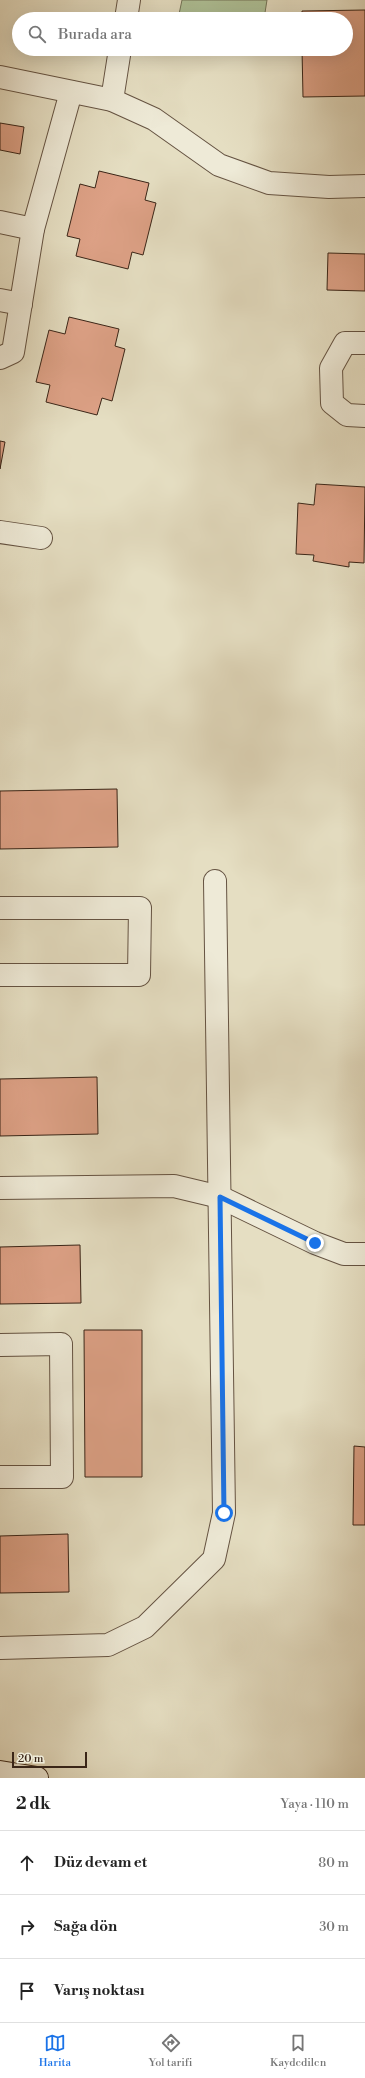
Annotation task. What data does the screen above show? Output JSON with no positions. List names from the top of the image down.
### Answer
{
  "scale_bar": "20 m",
  "page": {
    "search": "Burada ara",
    "scale": "20 m",
    "heading": ["2 dk", "Yaya · 110 m"],
    "list": [
      ["Düz devam et", "80 m"],
      ["Sağa dön", "30 m"],
      "Varış noktası"
    ],
    "nav": ["Harita", "Yol tarifi", "Kaydedilen"]
  }
}
